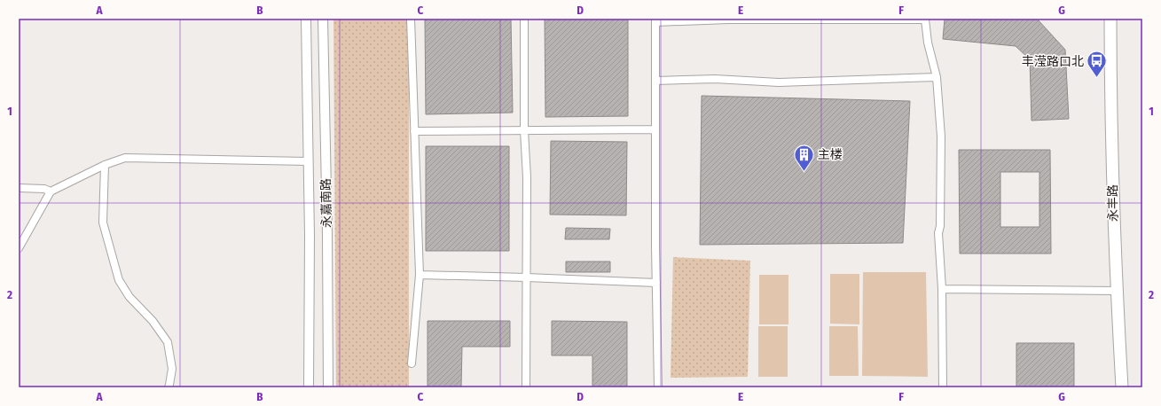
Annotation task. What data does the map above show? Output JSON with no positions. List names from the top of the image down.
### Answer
{
  "streets": {
    "main road": ["永丰路"],
    "street": ["永嘉南路"]
  },
  "places": {
    "bus stop": ["丰滢路口北"],
    "building": ["主楼"]
  },
  "grid": {
    "columns": [
      "A",
      "B",
      "C",
      "D",
      "E",
      "F",
      "G"
    ],
    "rows": ["1", "2"]
  }
}
